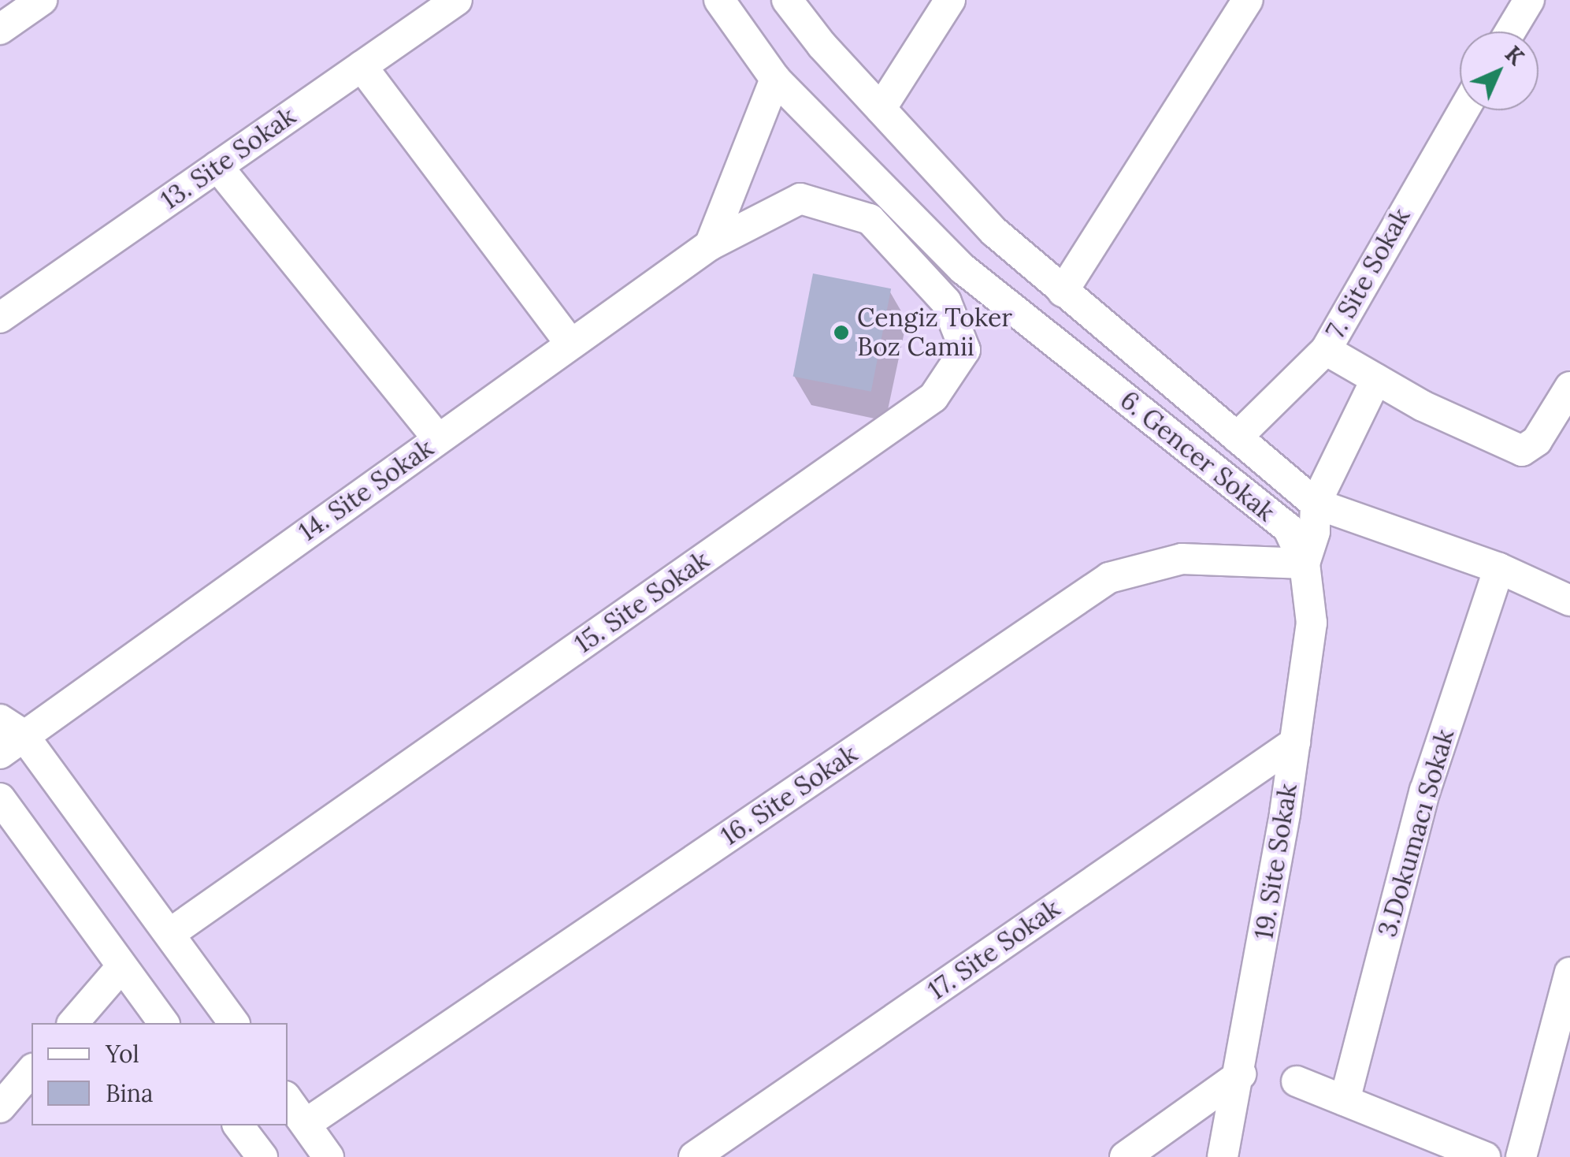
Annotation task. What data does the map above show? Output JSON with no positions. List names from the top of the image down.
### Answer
{
  "streets": {
    "street": [
      "13. Site Sokak",
      "7. Site Sokak",
      "6. Gencer Sokak",
      "14. Site Sokak",
      "15. Site Sokak",
      "16. Site Sokak",
      "3.Dokumacı Sokak",
      "19. Site Sokak",
      "17. Site Sokak"
    ]
  },
  "crossings": [
    ["7. Site Sokak", "6. Gencer Sokak"],
    ["6. Gencer Sokak", "16. Site Sokak"],
    ["6. Gencer Sokak", "19. Site Sokak"],
    ["14. Site Sokak", "15. Site Sokak"],
    ["16. Site Sokak", "19. Site Sokak"],
    ["19. Site Sokak", "17. Site Sokak"]
  ],
  "places": ["Cengiz Toker Boz Camii"],
  "legend": ["Yol", "Bina"],
  "north": "top right"
}
